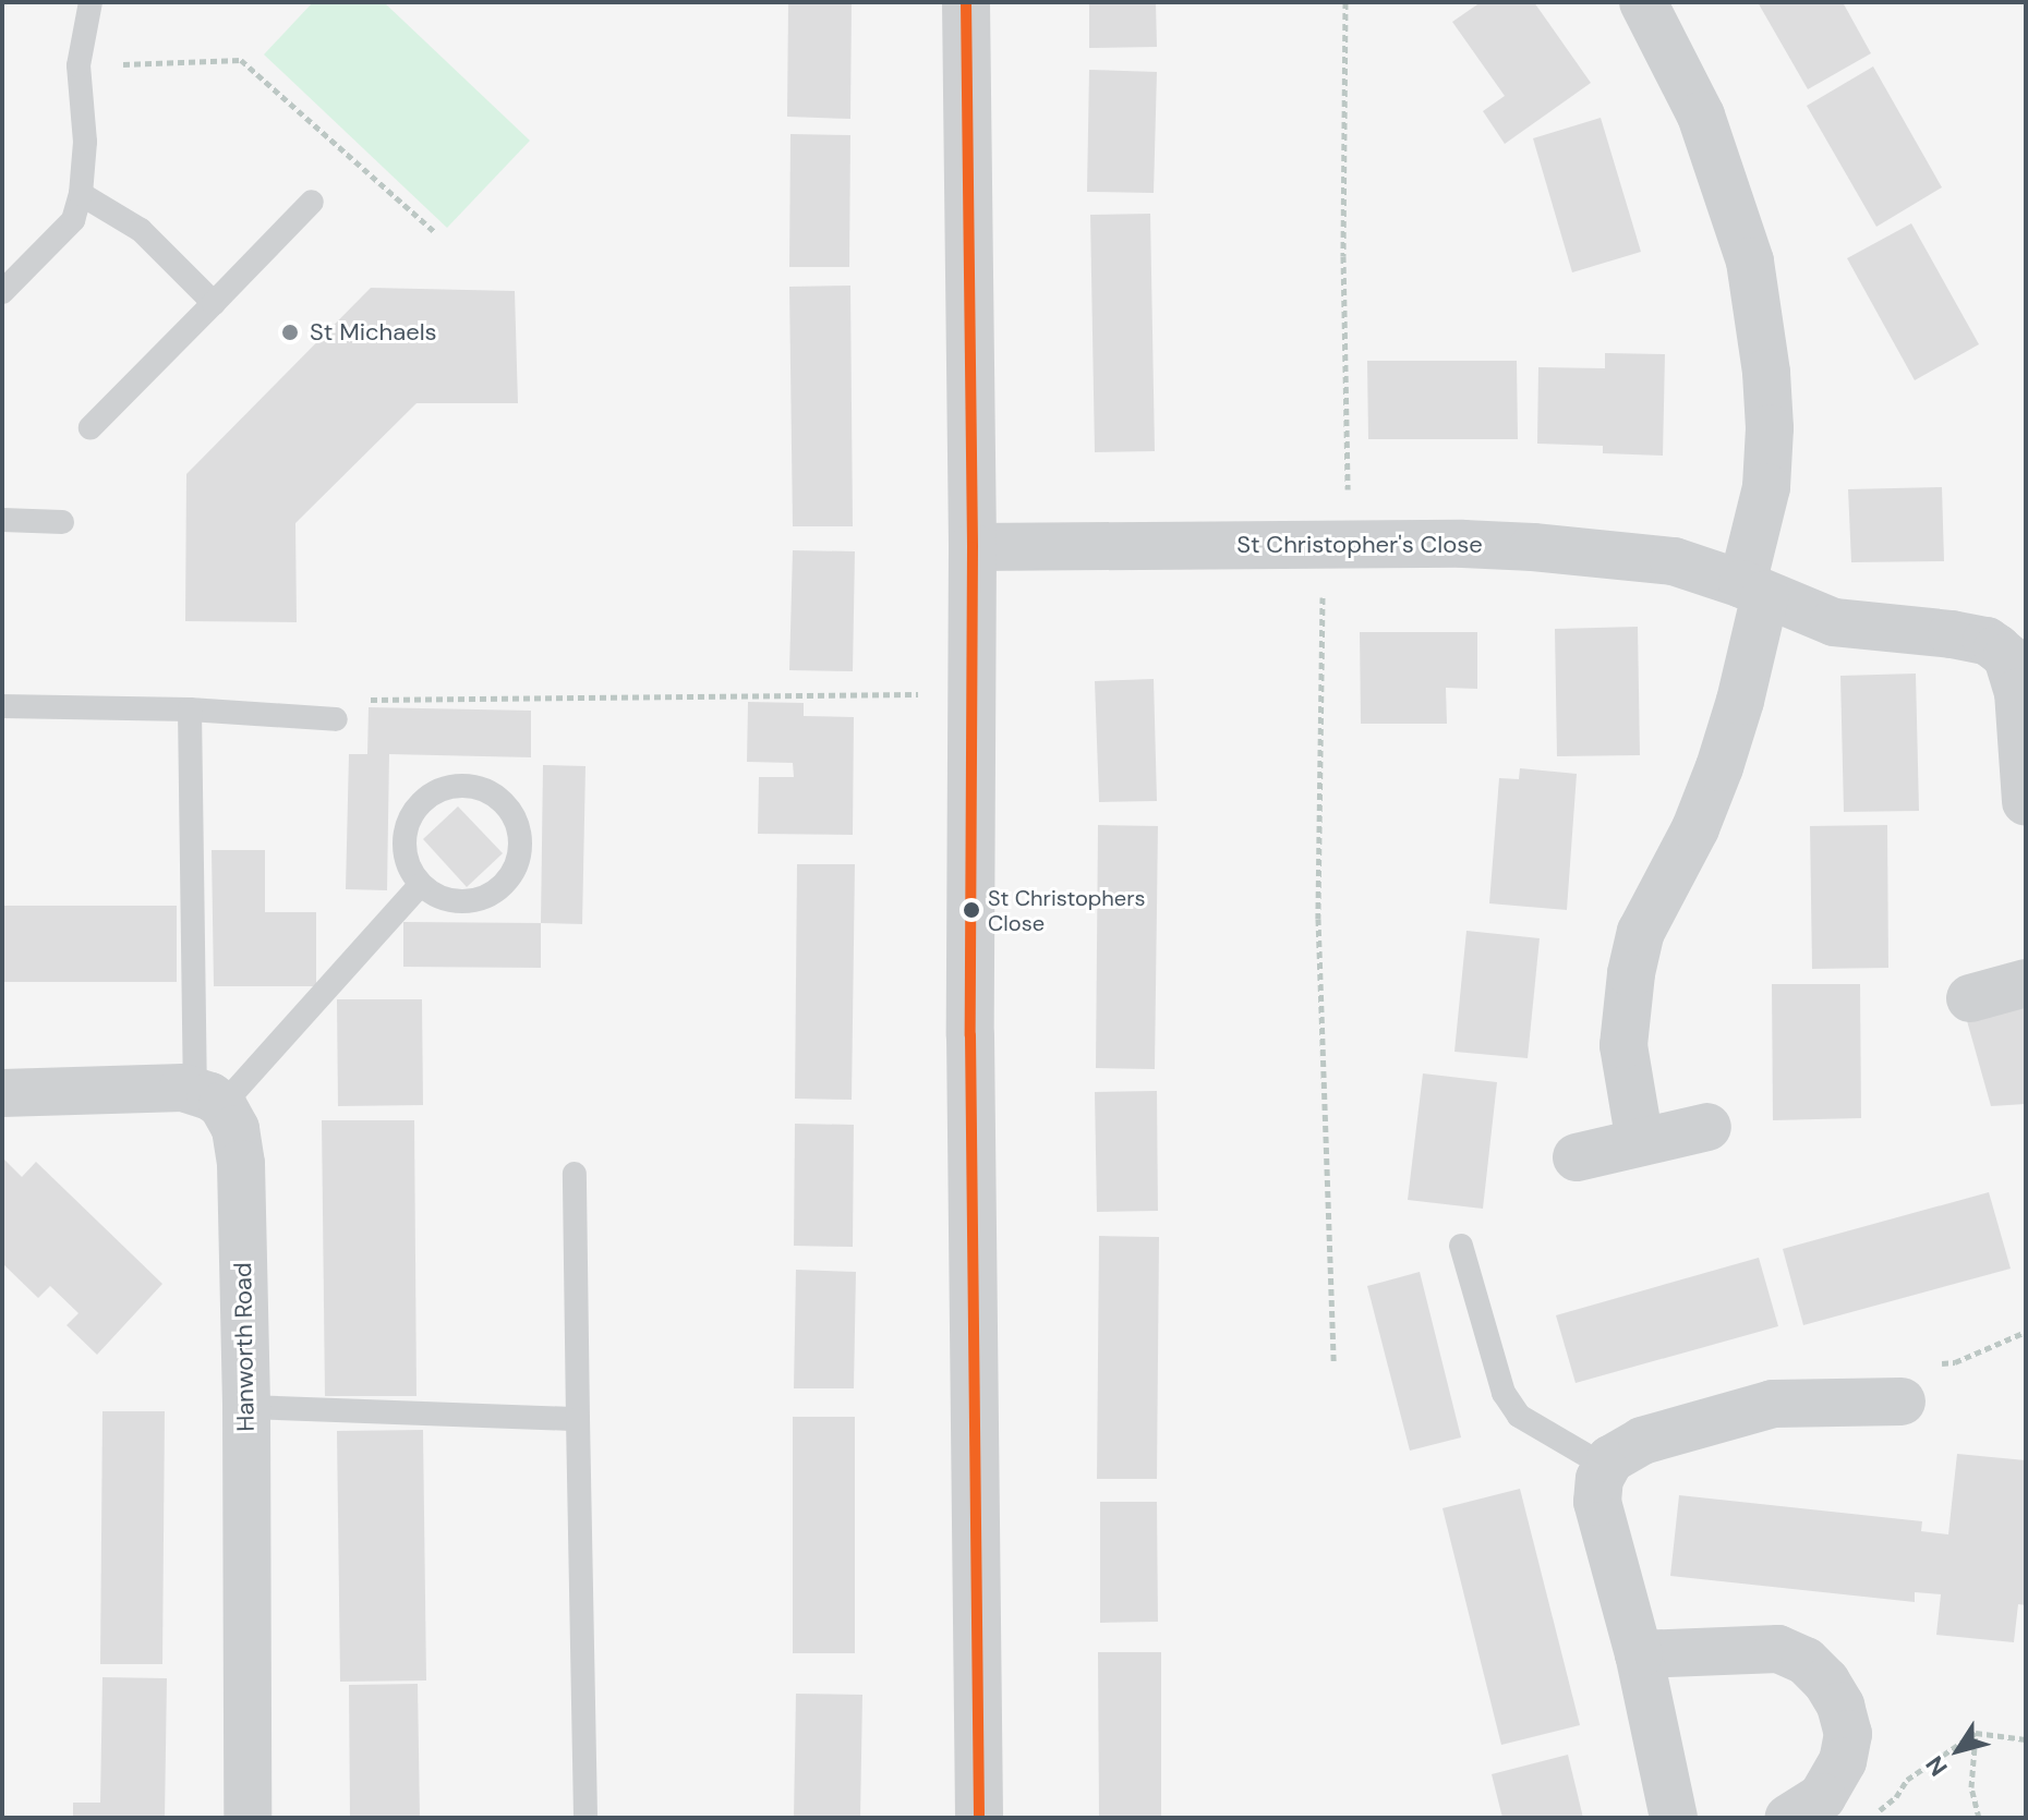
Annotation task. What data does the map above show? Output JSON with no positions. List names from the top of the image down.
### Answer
{
  "streets": {
    "street": ["St Christopher's Close", "Hanworth Road"]
  },
  "places": ["St Michaels", "St Christophers Close"],
  "north": "bottom left"
}
